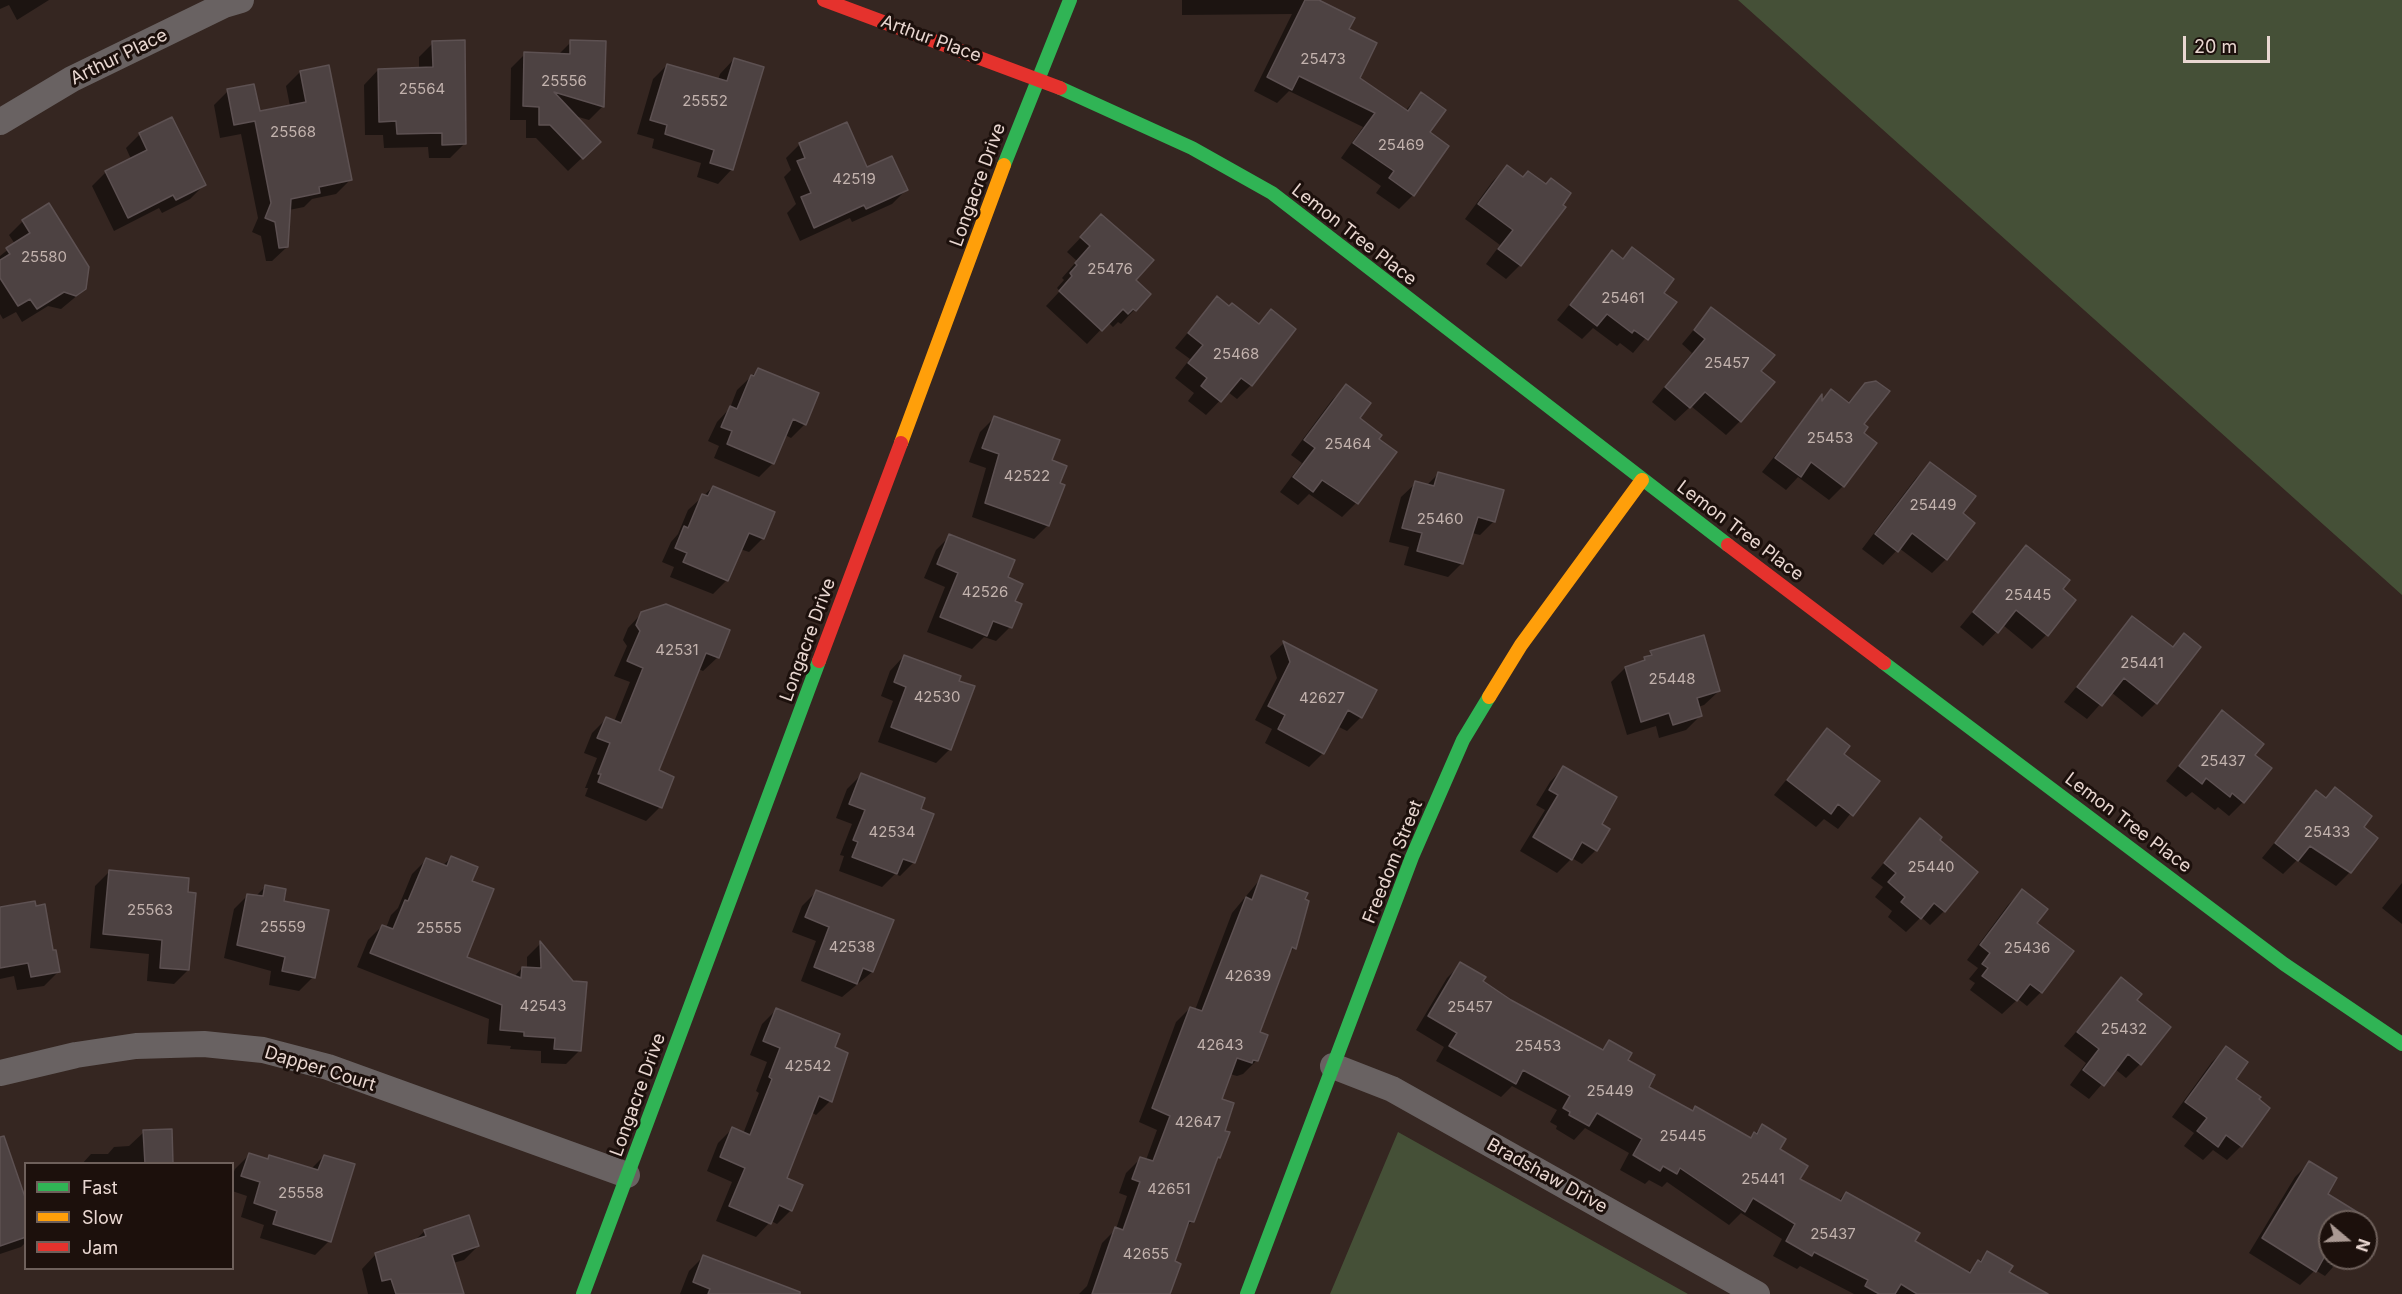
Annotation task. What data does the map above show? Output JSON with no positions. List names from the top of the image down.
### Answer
{
  "streets": {
    "street": [
      "Arthur Place",
      "Longacre Drive",
      "Lemon Tree Place",
      "Freedom Street",
      "Dapper Court",
      "Bradshaw Drive"
    ]
  },
  "crossings": [
    ["Arthur Place", "Longacre Drive"],
    ["Arthur Place", "Lemon Tree Place"],
    ["Longacre Drive", "Lemon Tree Place"],
    ["Longacre Drive", "Dapper Court"],
    ["Lemon Tree Place", "Freedom Street"],
    ["Freedom Street", "Bradshaw Drive"]
  ],
  "house_numbers": [
    "25473",
    "25556",
    "25564",
    "25552",
    "25568",
    "25469",
    "42519",
    "25580",
    "25476",
    "25461",
    "25468",
    "25457",
    "25453",
    "25464",
    "42522",
    "25449",
    "25460",
    "42526",
    "25445",
    "42531",
    "25441",
    "25448",
    "42530",
    "42627",
    "25437",
    "42534",
    "25433",
    "25440",
    "25563",
    "25559",
    "25555",
    "42538",
    "25436",
    "42639",
    "42543",
    "25457",
    "25432",
    "42643",
    "25453",
    "42542",
    "25449",
    "42647",
    "25445",
    "25441",
    "42651",
    "25558",
    "25437",
    "42655"
  ],
  "legend": ["Fast", "Slow", "Jam"],
  "scale_bar": "20 m",
  "north": "right"
}
